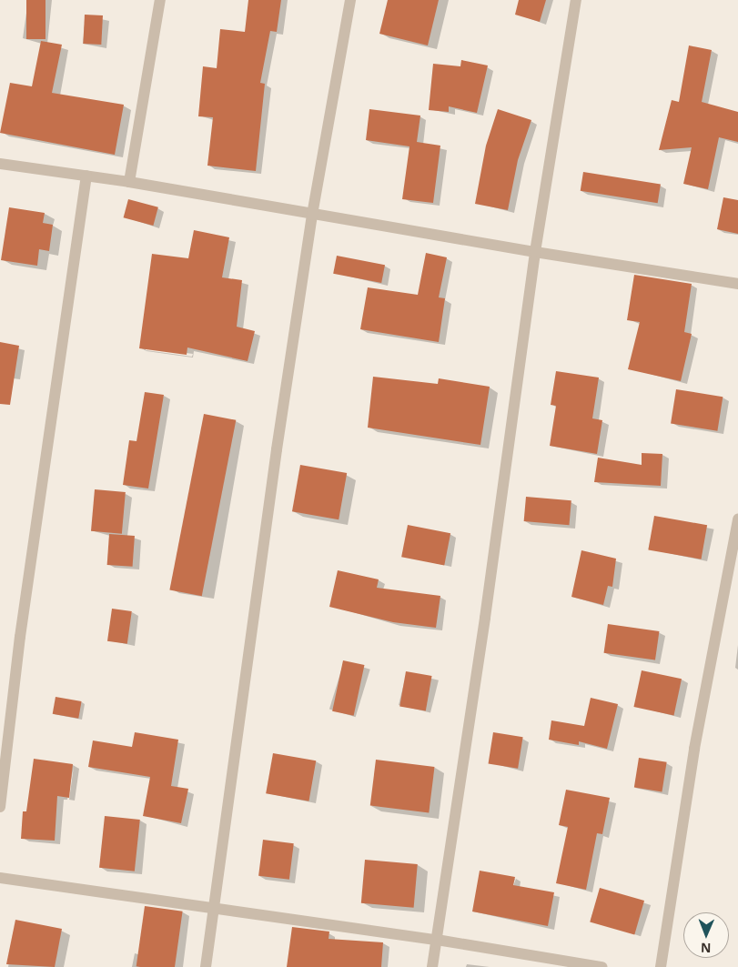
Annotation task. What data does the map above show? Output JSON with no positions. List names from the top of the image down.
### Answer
{
  "north": "bottom"
}
